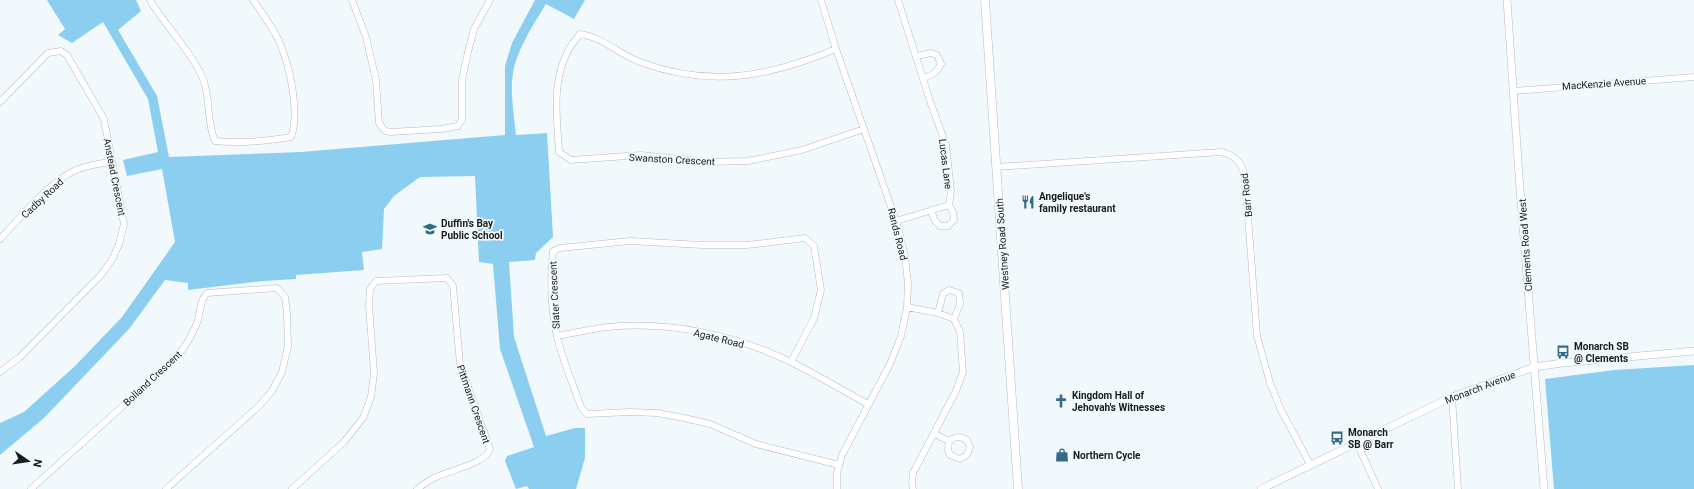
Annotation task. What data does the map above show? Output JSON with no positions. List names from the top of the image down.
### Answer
{
  "streets": {
    "main road": ["Westney Road South"],
    "street": [
      "MacKenzie Avenue",
      "Swanston Crescent",
      "Lucas Lane",
      "Anstead Crescent",
      "Barr Road",
      "Cadby Road",
      "Rands Road",
      "Clements Road West",
      "Slater Crescent",
      "Agate Road",
      "Bolland Crescent",
      "Monarch Avenue",
      "Pittmann Crescent"
    ]
  },
  "crossings": [
    ["MacKenzie Avenue", "Clements Road West"],
    ["Swanston Crescent", "Rands Road"],
    ["Anstead Crescent", "Cadby Road"],
    ["Barr Road", "Westney Road South"],
    ["Barr Road", "Monarch Avenue"],
    ["Rands Road", "Slater Crescent"],
    ["Rands Road", "Agate Road"],
    ["Clements Road West", "Monarch Avenue"],
    ["Slater Crescent", "Agate Road"]
  ],
  "places": {
    "restaurant": ["Angelique's family restaurant"],
    "school or university": ["Duffin's Bay Public School"],
    "bus stop": ["Monarch SB @ Clements", "Monarch SB @ Barr"],
    "church": ["Kingdom Hall of Jehovah's Witnesses"],
    "shop": ["Northern Cycle"]
  },
  "north": "right"
}
